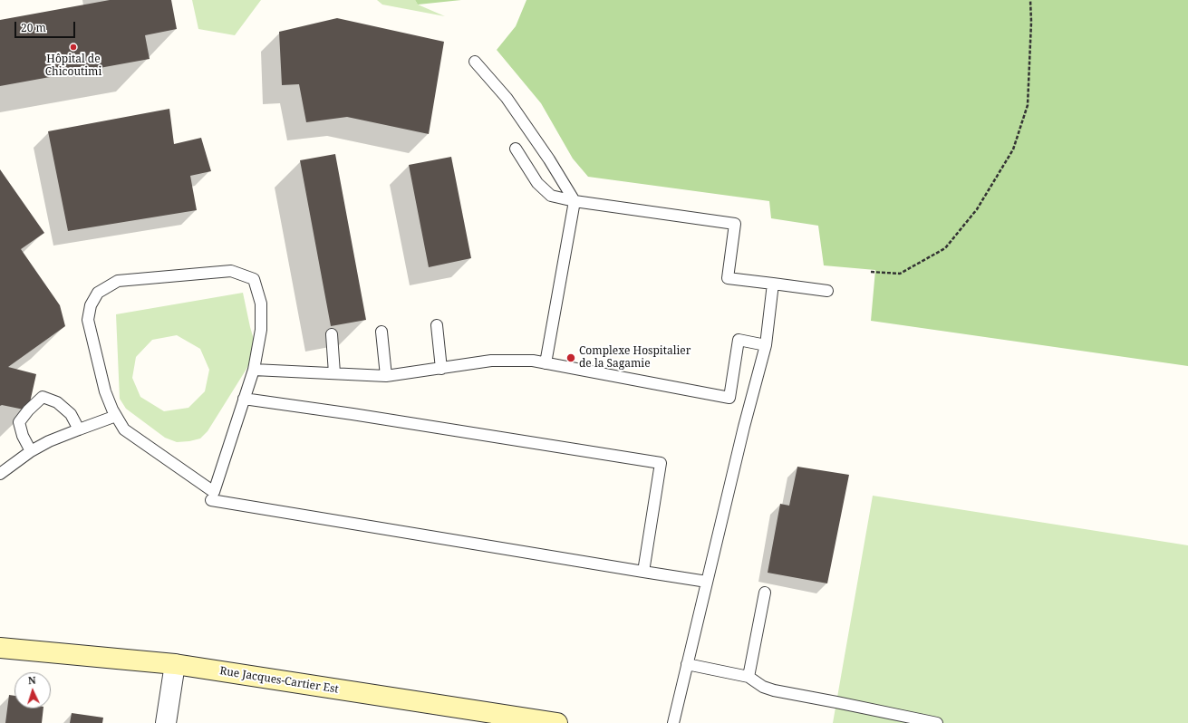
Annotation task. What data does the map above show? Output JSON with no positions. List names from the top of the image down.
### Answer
{
  "streets": {
    "main road": ["Rue Jacques-Cartier Est"]
  },
  "places": ["Hôpital de Chicoutimi", "Complexe Hospitalier de la Sagamie"],
  "scale_bar": "20 m",
  "north": "top"
}
